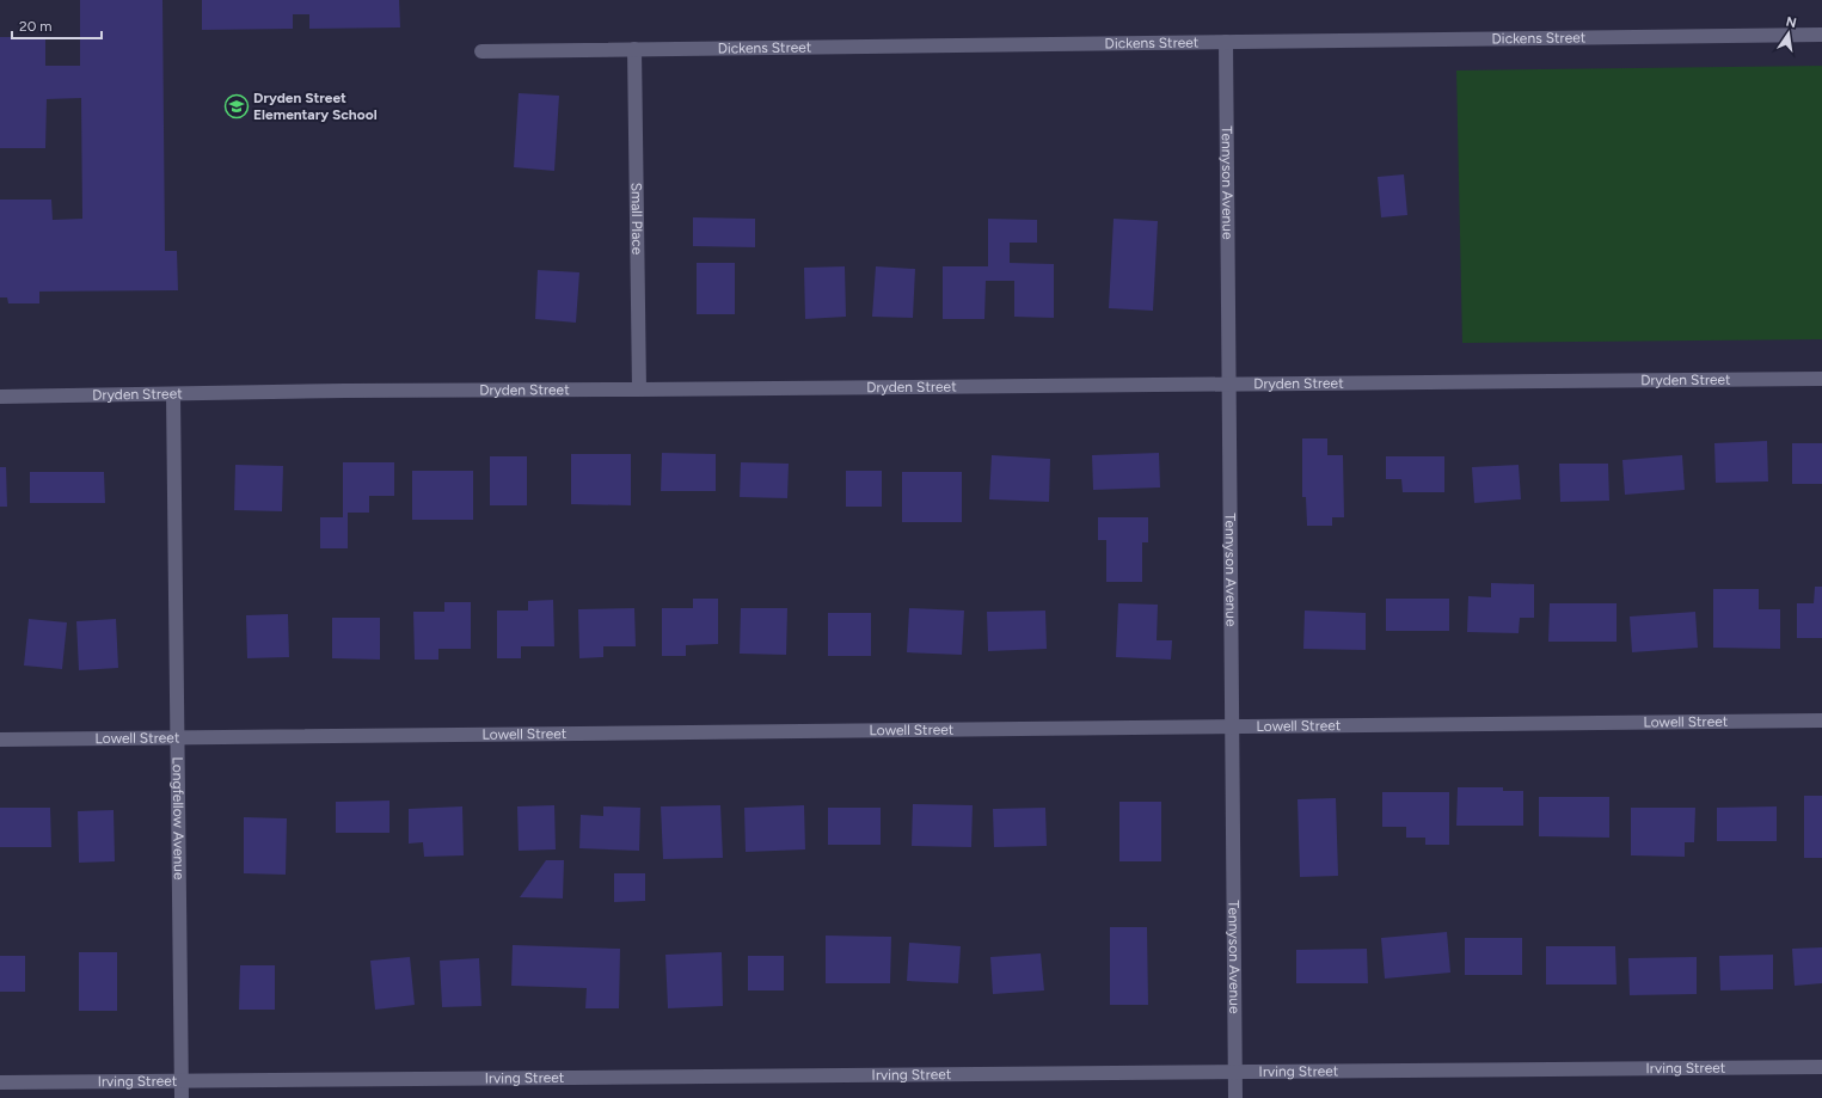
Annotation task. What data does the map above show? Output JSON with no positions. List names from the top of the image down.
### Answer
{
  "streets": {
    "street": [
      "Dickens Street",
      "Tennyson Avenue",
      "Small Place",
      "Dryden Street",
      "Lowell Street",
      "Longfellow Avenue",
      "Irving Street"
    ]
  },
  "crossings": [
    ["Dickens Street", "Tennyson Avenue"],
    ["Dickens Street", "Small Place"],
    ["Tennyson Avenue", "Dryden Street"],
    ["Tennyson Avenue", "Lowell Street"],
    ["Tennyson Avenue", "Irving Street"],
    ["Small Place", "Dryden Street"],
    ["Dryden Street", "Longfellow Avenue"],
    ["Lowell Street", "Longfellow Avenue"],
    ["Longfellow Avenue", "Irving Street"]
  ],
  "places": {
    "school or university": ["Dryden Street Elementary School"]
  },
  "scale_bar": "20 m",
  "north": "top"
}
